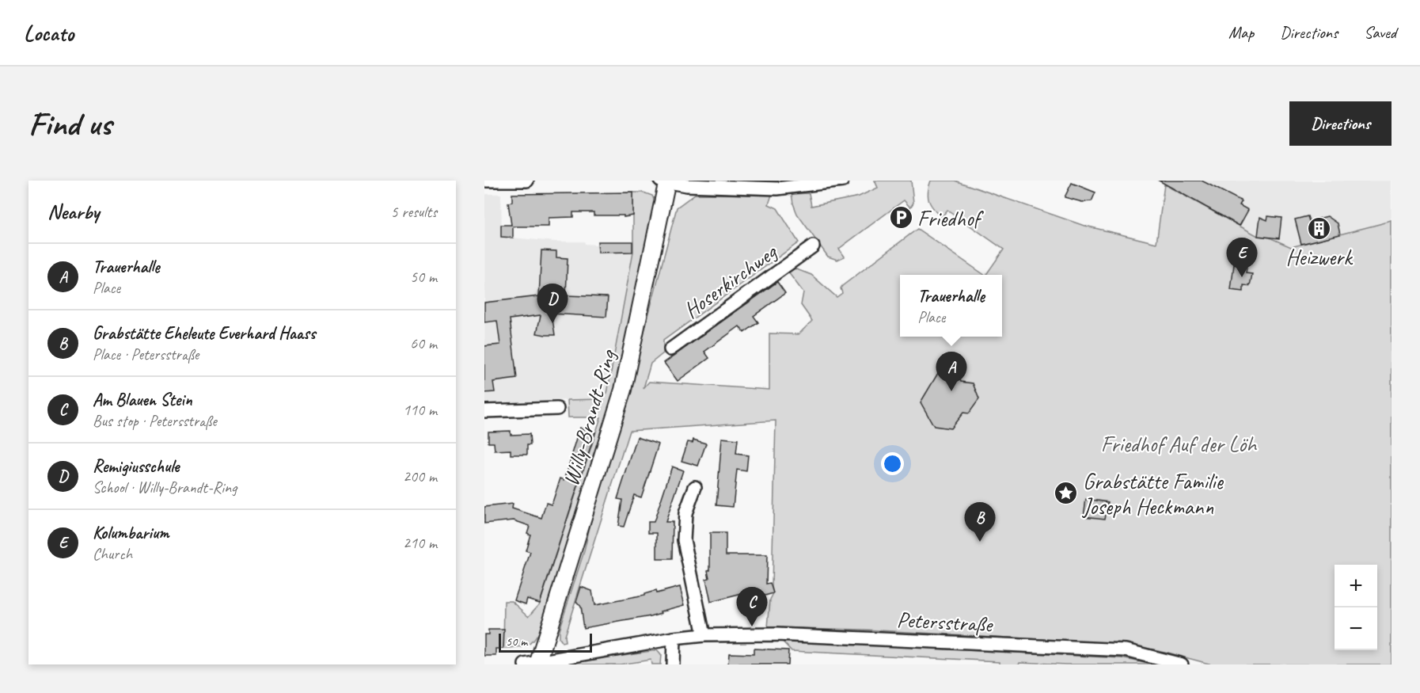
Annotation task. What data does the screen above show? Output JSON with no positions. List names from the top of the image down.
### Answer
{
  "streets": {
    "main road": ["Willy-Brandt-Ring"],
    "street": ["Hoserkirchweg", "Petersstraße"]
  },
  "crossings": [
    ["Willy-Brandt-Ring", "Petersstraße"]
  ],
  "parks": ["Friedhof Auf der Löh"],
  "places": {
    "parking": ["Friedhof"],
    "building": ["Heizwerk"],
    "place": ["Grabstätte Familie Joseph Heckmann"]
  },
  "scale_bar": "50 m",
  "page": {
    "header": "Locato",
    "nav": ["Map", "Directions", "Saved"],
    "buttons": "Directions",
    "title": "Find us",
    "heading": ["Nearby", "5 results"],
    "pins": [
      "E",
      "D",
      "A",
      "B",
      "C"
    ],
    "list": [
      {
        "mark": "A",
        "name": "Trauerhalle",
        "note": "Place",
        "value": "50 m"
      },
      {
        "mark": "B",
        "name": "Grabstätte Eheleute Everhard Haass",
        "note": "Place · Petersstraße",
        "value": "60 m"
      },
      {
        "mark": "C",
        "name": "Am Blauen Stein",
        "note": "Bus stop · Petersstraße",
        "value": "110 m"
      },
      {
        "mark": "D",
        "name": "Remigiusschule",
        "note": "School · Willy-Brandt-Ring",
        "value": "200 m"
      },
      {
        "mark": "E",
        "name": "Kolumbarium",
        "note": "Church",
        "value": "210 m"
      }
    ],
    "popup": ["Trauerhalle", "Place"],
    "map_buttons": ["+", "−"],
    "scale": "50 m"
  }
}
